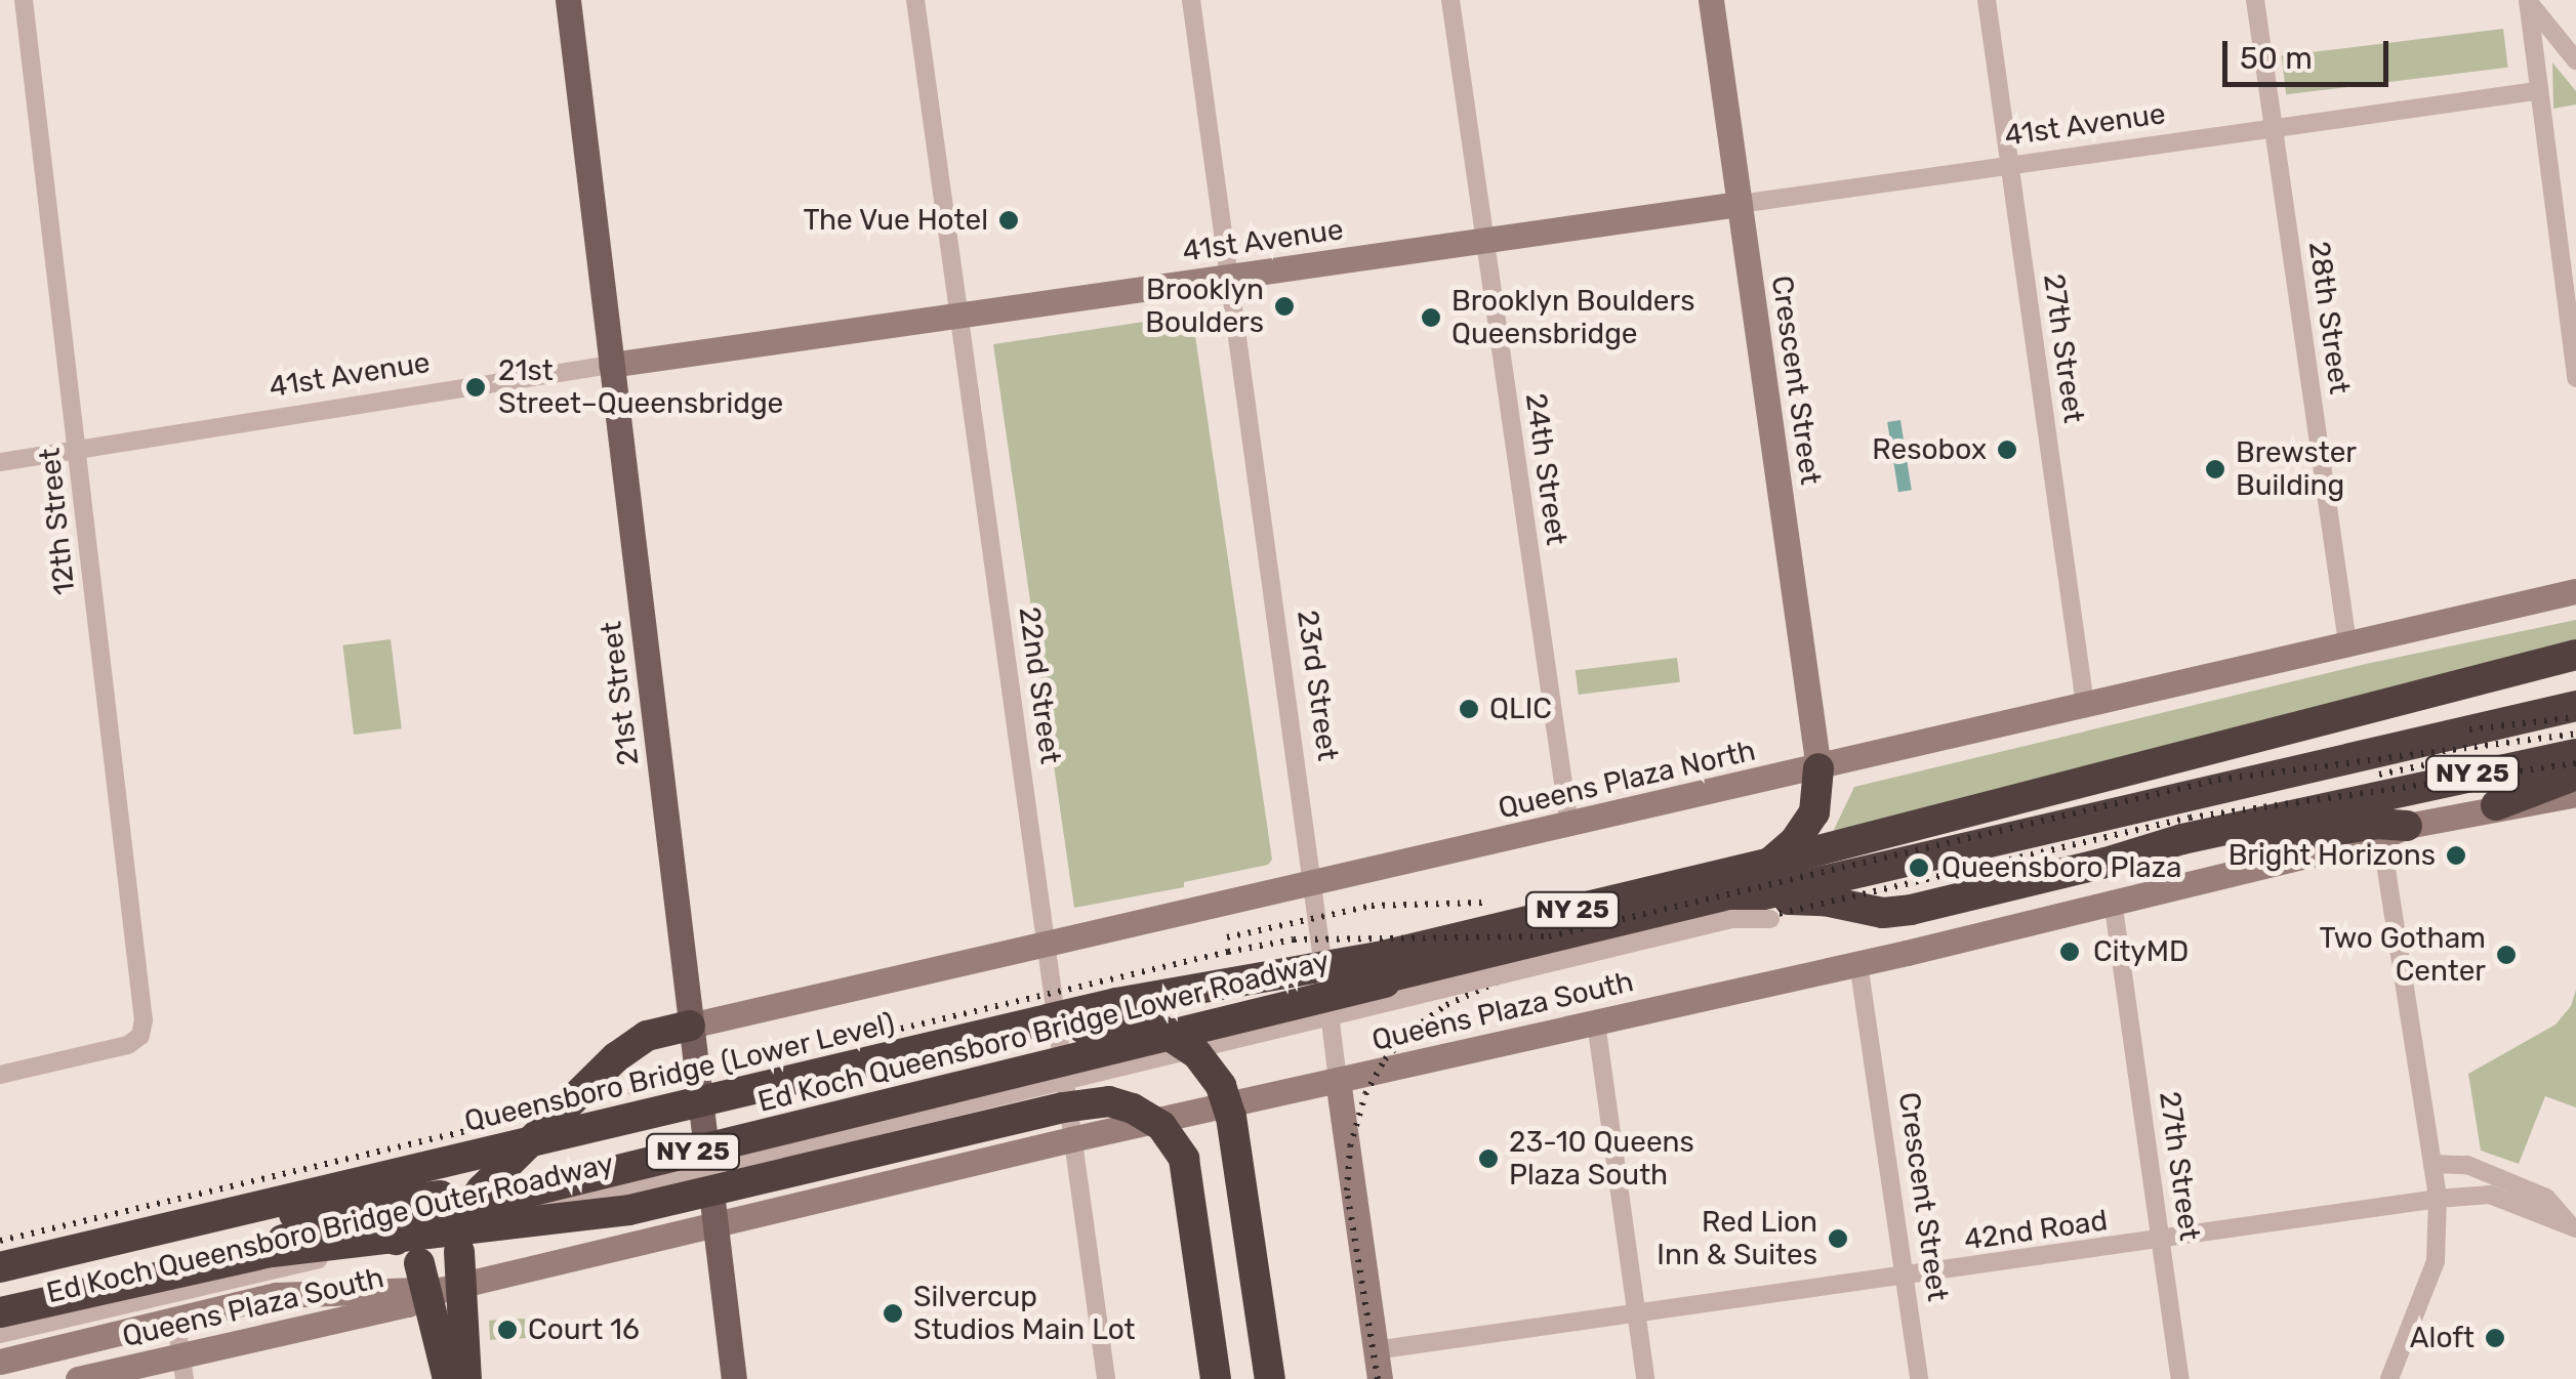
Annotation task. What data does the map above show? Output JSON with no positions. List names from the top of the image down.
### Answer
{
  "streets": {
    "highway": ["NY 25", "Ed Koch Queensboro Bridge Lower Roadway", "Queensboro Bridge (Lower Level)"],
    "main road": [
      "41st Avenue",
      "Crescent Street",
      "23rd Street",
      "21st Street",
      "Queens Plaza North",
      "Queens Plaza South"
    ],
    "street": [
      "28th Street",
      "27th Street",
      "24th Street",
      "12th Street",
      "22nd Street",
      "Ed Koch Queensboro Bridge Outer Roadway",
      "42nd Road"
    ]
  },
  "crossings": [
    ["41st Avenue", "28th Street"],
    ["41st Avenue", "27th Street"],
    ["41st Avenue", "Crescent Street"],
    ["41st Avenue", "24th Street"],
    ["41st Avenue", "12th Street"],
    ["41st Avenue", "22nd Street"],
    ["41st Avenue", "23rd Street"],
    ["41st Avenue", "21st Street"],
    ["28th Street", "Queens Plaza North"],
    ["27th Street", "Queens Plaza North"],
    ["27th Street", "Queens Plaza South"],
    ["27th Street", "42nd Road"],
    ["Crescent Street", "Queens Plaza North"],
    ["Crescent Street", "Queens Plaza South"],
    ["Crescent Street", "42nd Road"],
    ["24th Street", "Queens Plaza North"],
    ["22nd Street", "Queens Plaza North"],
    ["22nd Street", "Queens Plaza South"],
    ["23rd Street", "Queens Plaza North"],
    ["23rd Street", "Queens Plaza South"],
    ["23rd Street", "42nd Road"],
    ["21st Street", "Queens Plaza North"],
    ["21st Street", "Queens Plaza South"],
    ["NY 25", "Ed Koch Queensboro Bridge Lower Roadway"],
    ["NY 25", "Queensboro Bridge (Lower Level)"],
    ["NY 25", "Ed Koch Queensboro Bridge Outer Roadway"],
    ["Ed Koch Queensboro Bridge Lower Roadway", "Queensboro Bridge (Lower Level)"],
    ["Ed Koch Queensboro Bridge Lower Roadway", "Ed Koch Queensboro Bridge Outer Roadway"],
    ["Queensboro Bridge (Lower Level)", "Ed Koch Queensboro Bridge Outer Roadway"]
  ],
  "places": [
    "The Vue Hotel",
    "Brooklyn Boulders",
    "Brooklyn Boulders Queensbridge",
    "21st Street–Queensbridge",
    "Resobox",
    "Brewster Building",
    "QLIC",
    "Bright Horizons",
    "Queensboro Plaza",
    "CityMD",
    "Two Gotham Center",
    "23-10 Queens Plaza South",
    "Red Lion Inn & Suites",
    "Silvercup Studios Main Lot",
    "Court 16",
    "Aloft"
  ],
  "scale_bar": "50 m"
}
